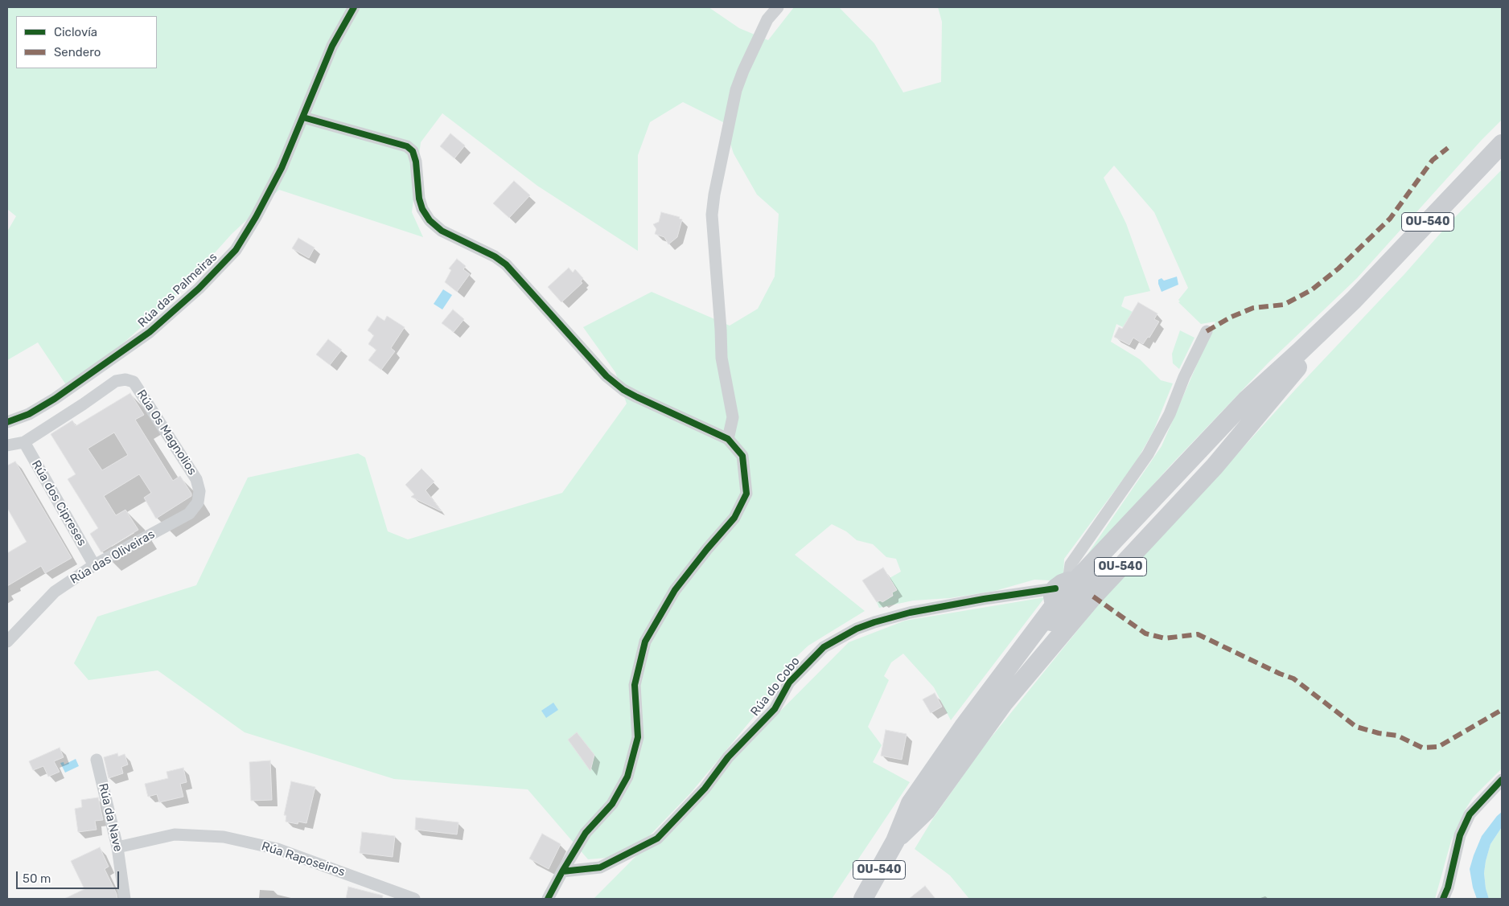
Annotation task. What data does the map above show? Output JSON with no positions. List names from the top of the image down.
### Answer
{
  "streets": {
    "main road": ["OU-540"],
    "street": [
      "Rúa das Palmeiras",
      "Rúa Os Magnolios",
      "Rúa dos Cipreses",
      "Rúa das Oliveiras",
      "Rúa do Cobo",
      "Rúa da Nave",
      "Rúa Raposeiros"
    ]
  },
  "crossings": [
    ["OU-540", "Rúa do Cobo"],
    ["Rúa Os Magnolios", "Rúa dos Cipreses"],
    ["Rúa Os Magnolios", "Rúa das Oliveiras"],
    ["Rúa dos Cipreses", "Rúa das Oliveiras"],
    ["Rúa da Nave", "Rúa Raposeiros"]
  ],
  "legend": ["Ciclovía", "Sendero"],
  "scale_bar": "50 m"
}
